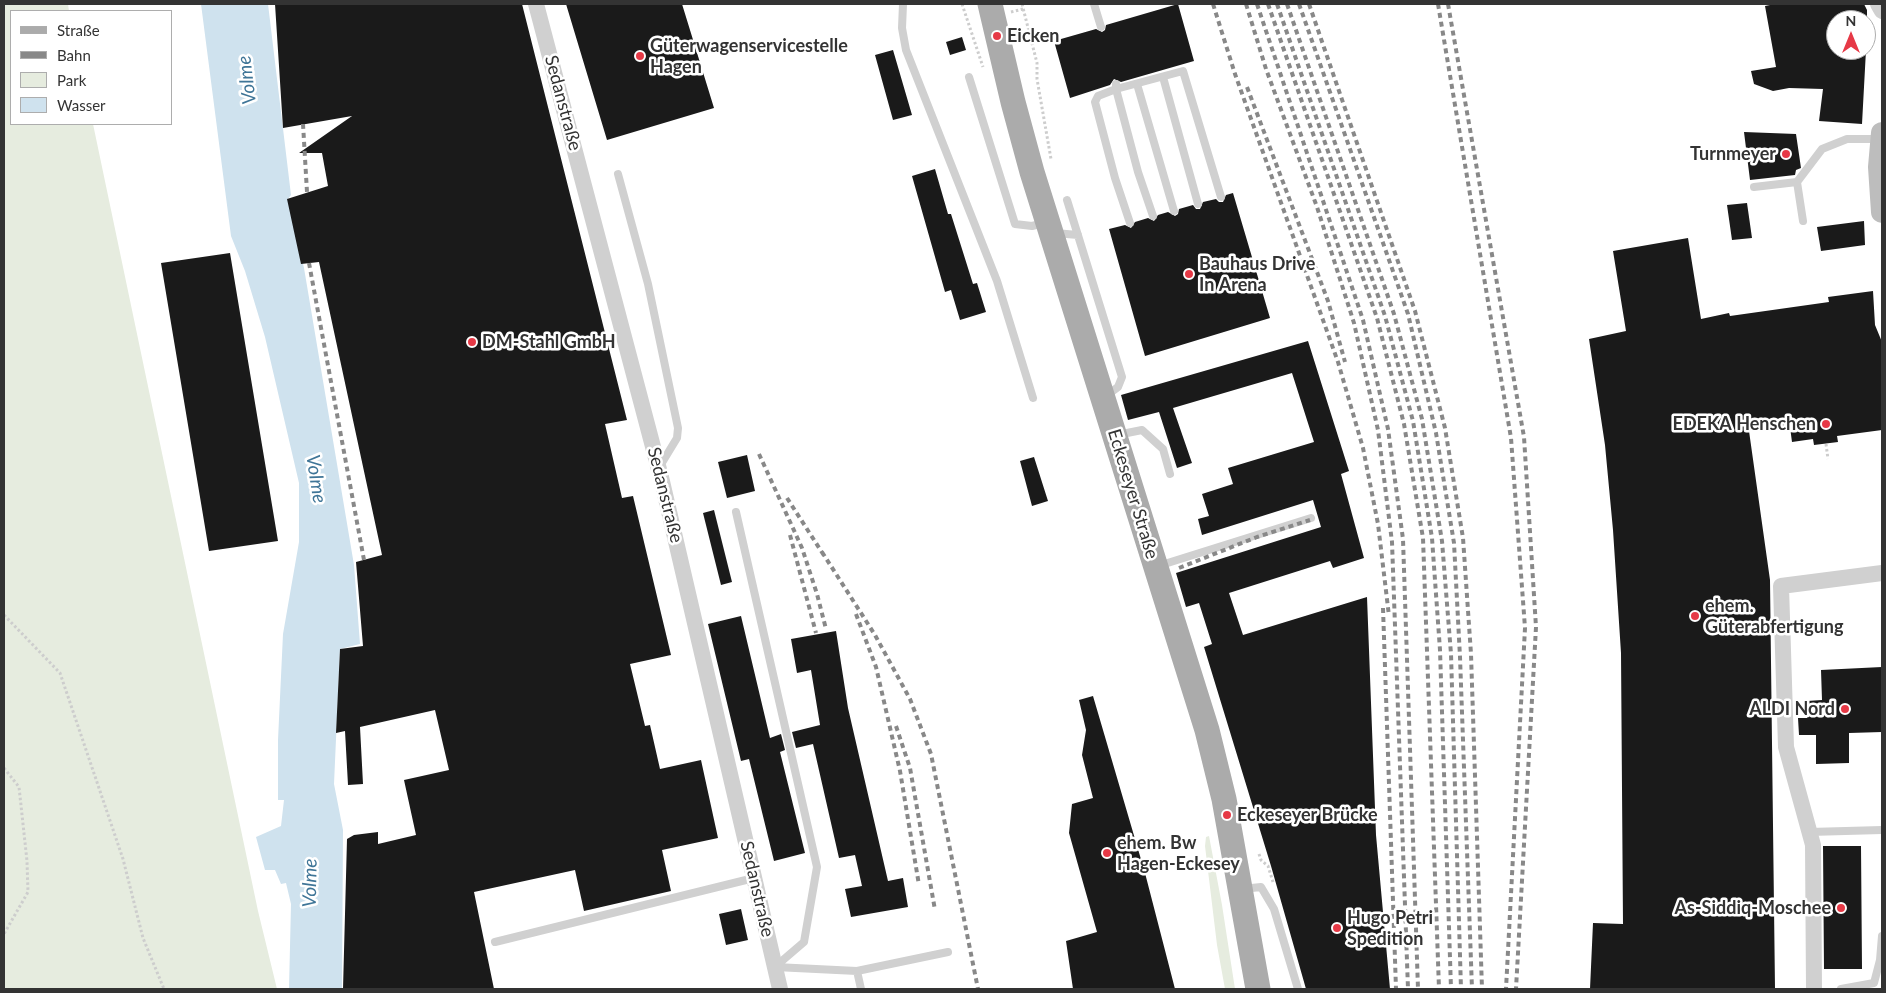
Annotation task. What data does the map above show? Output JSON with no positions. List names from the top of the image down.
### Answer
{
  "streets": {
    "main road": ["Eckeseyer Straße"],
    "street": ["Sedanstraße"]
  },
  "water": ["Volme"],
  "places": [
    "Eicken",
    "Güterwagenservicestelle Hagen",
    "Turnmeyer",
    "Bauhaus Drive In Arena",
    "DM-Stahl GmbH",
    "EDEKA Henschen",
    "ehem. Güterabfertigung",
    "ALDI Nord",
    "Eckeseyer Brücke",
    "ehem. Bw Hagen-Eckesey",
    "As-Siddiq-Moschee",
    "Hugo Petri Spedition"
  ],
  "legend": [
    "Straße",
    "Bahn",
    "Park",
    "Wasser"
  ],
  "north": "top"
}
